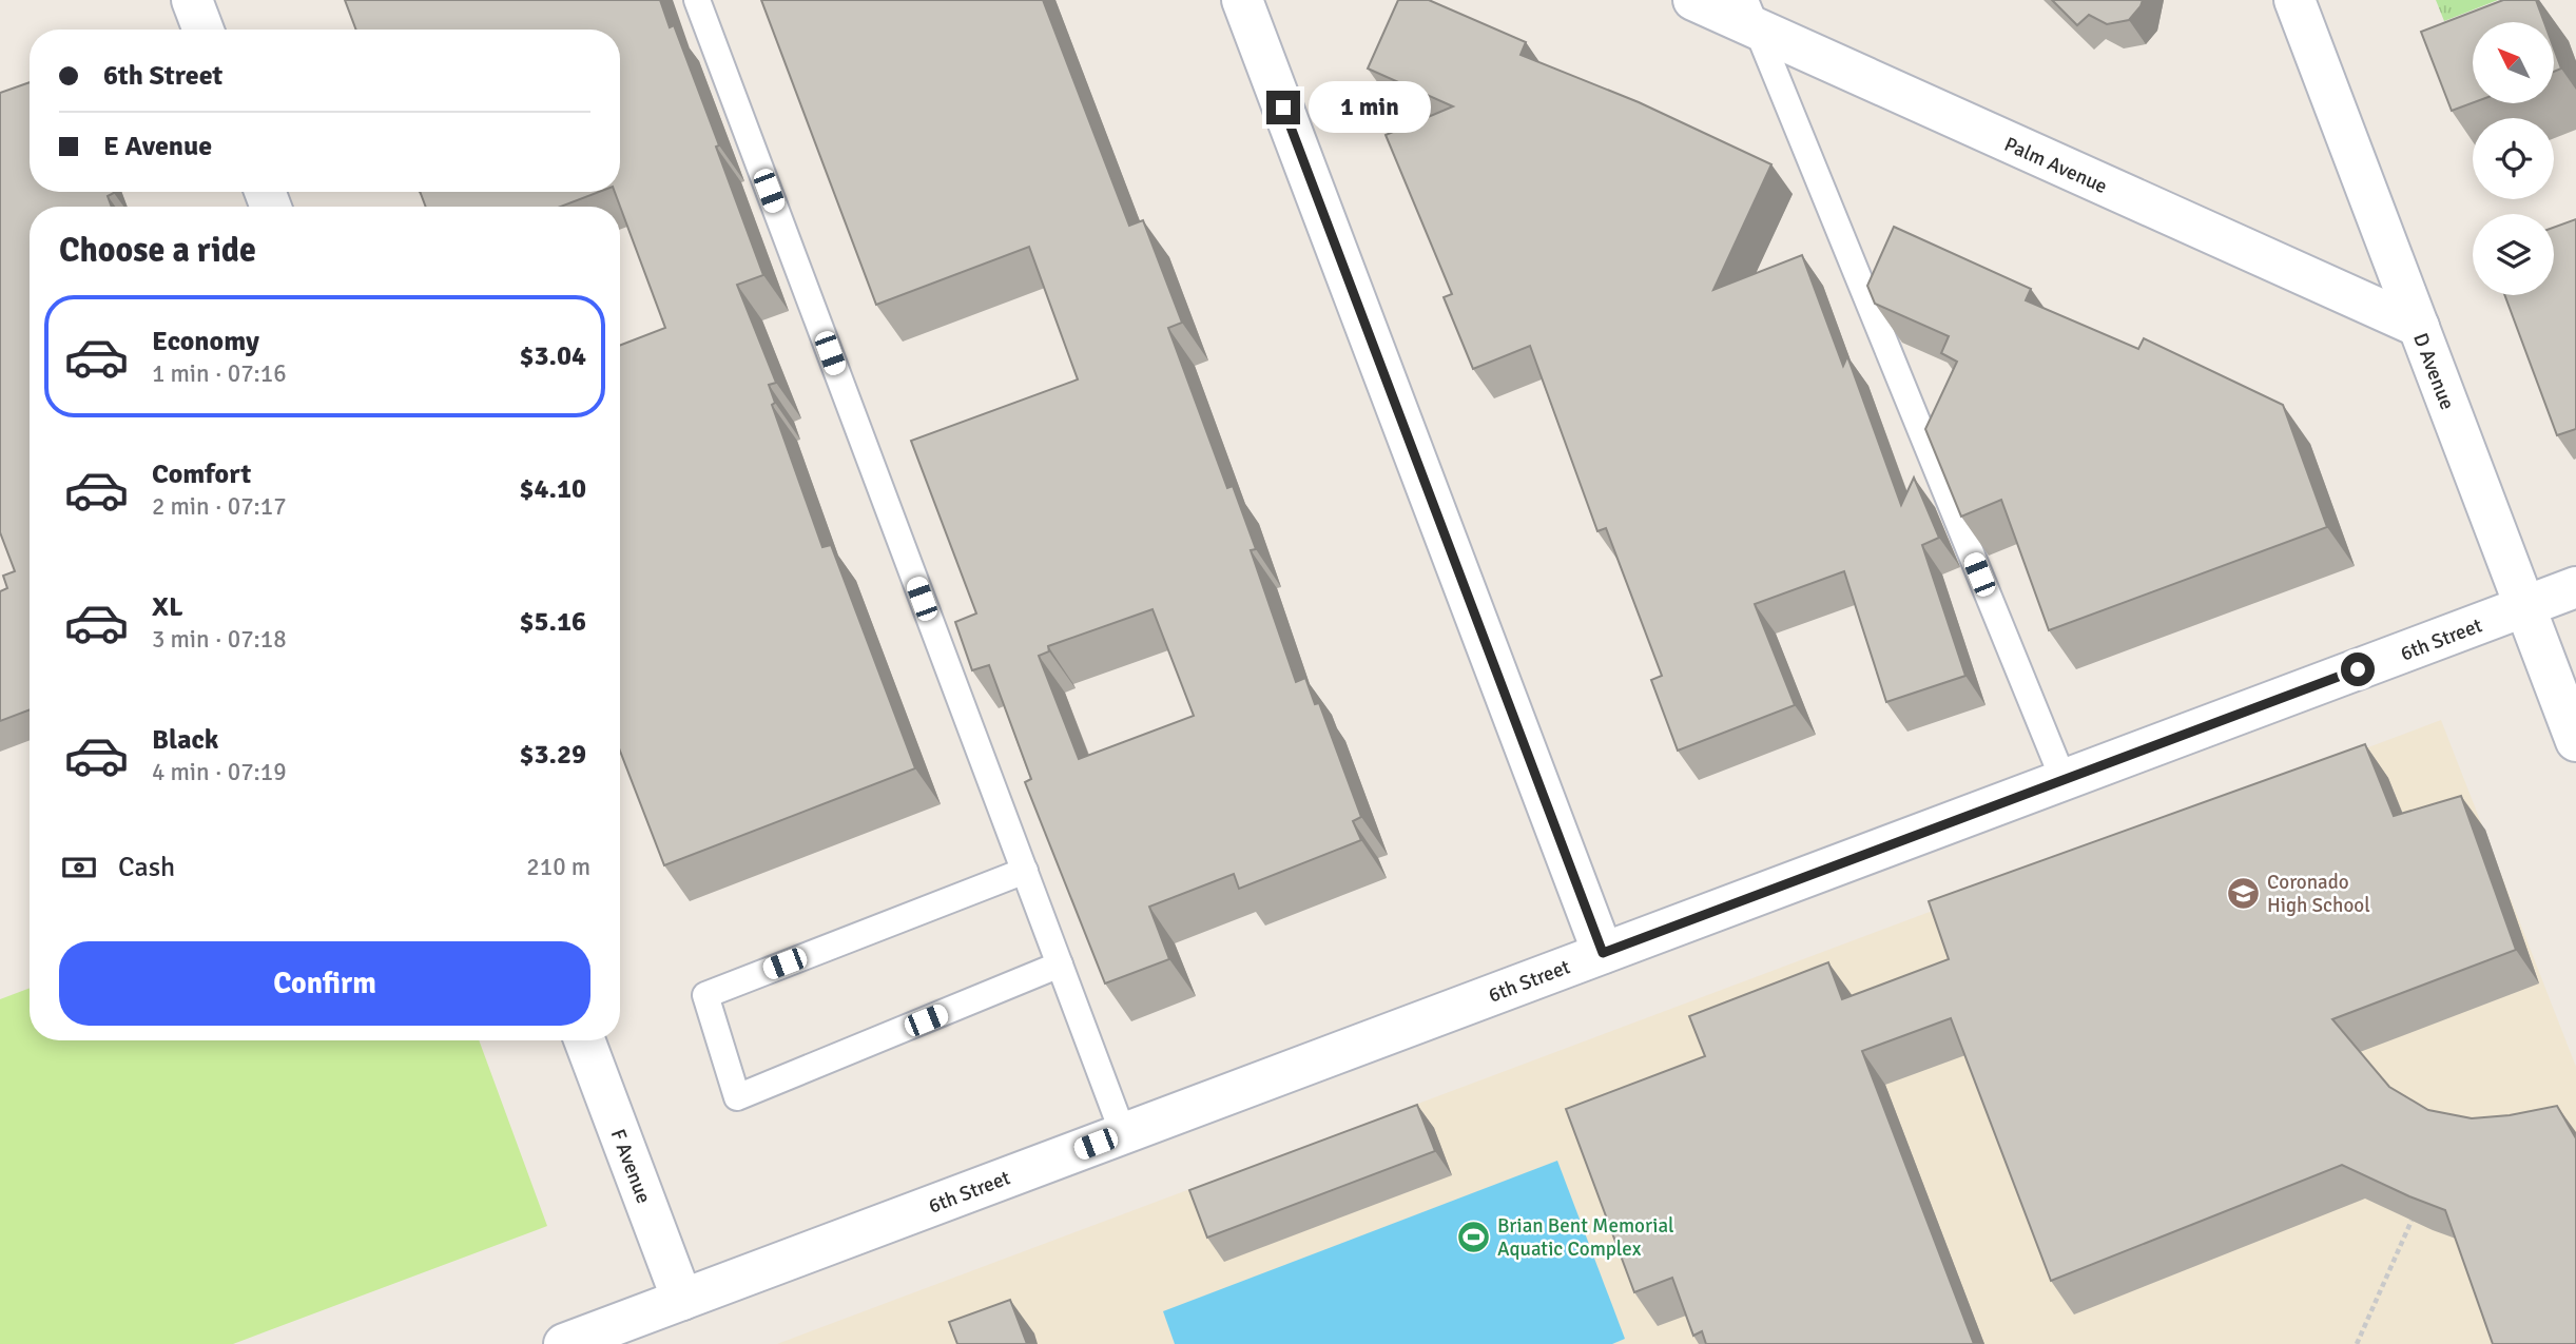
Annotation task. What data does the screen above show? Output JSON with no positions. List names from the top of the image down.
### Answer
{
  "streets": {
    "street": [
      "Palm Avenue",
      "D Avenue",
      "6th Street",
      "F Avenue"
    ]
  },
  "crossings": [
    ["Palm Avenue", "D Avenue"],
    ["D Avenue", "6th Street"],
    ["6th Street", "F Avenue"]
  ],
  "places": {
    "school or university": ["Coronado High School"],
    "sports": ["Brian Bent Memorial Aquatic Complex"]
  },
  "north": "top left",
  "page": {
    "banner": ["6th Street", "E Avenue"],
    "bubble": "1 min",
    "heading": "Choose a ride",
    "list": [
      {
        "name": "Economy",
        "note": "1 min · 07:16",
        "value": "$3.04"
      },
      {
        "name": "Comfort",
        "note": "2 min · 07:17",
        "value": "$4.10"
      },
      {
        "name": "XL",
        "note": "3 min · 07:18",
        "value": "$5.16"
      },
      {
        "name": "Black",
        "note": "4 min · 07:19",
        "value": "$3.29"
      }
    ],
    "pay": ["Cash", "210 m"],
    "buttons": "Confirm"
  }
}
